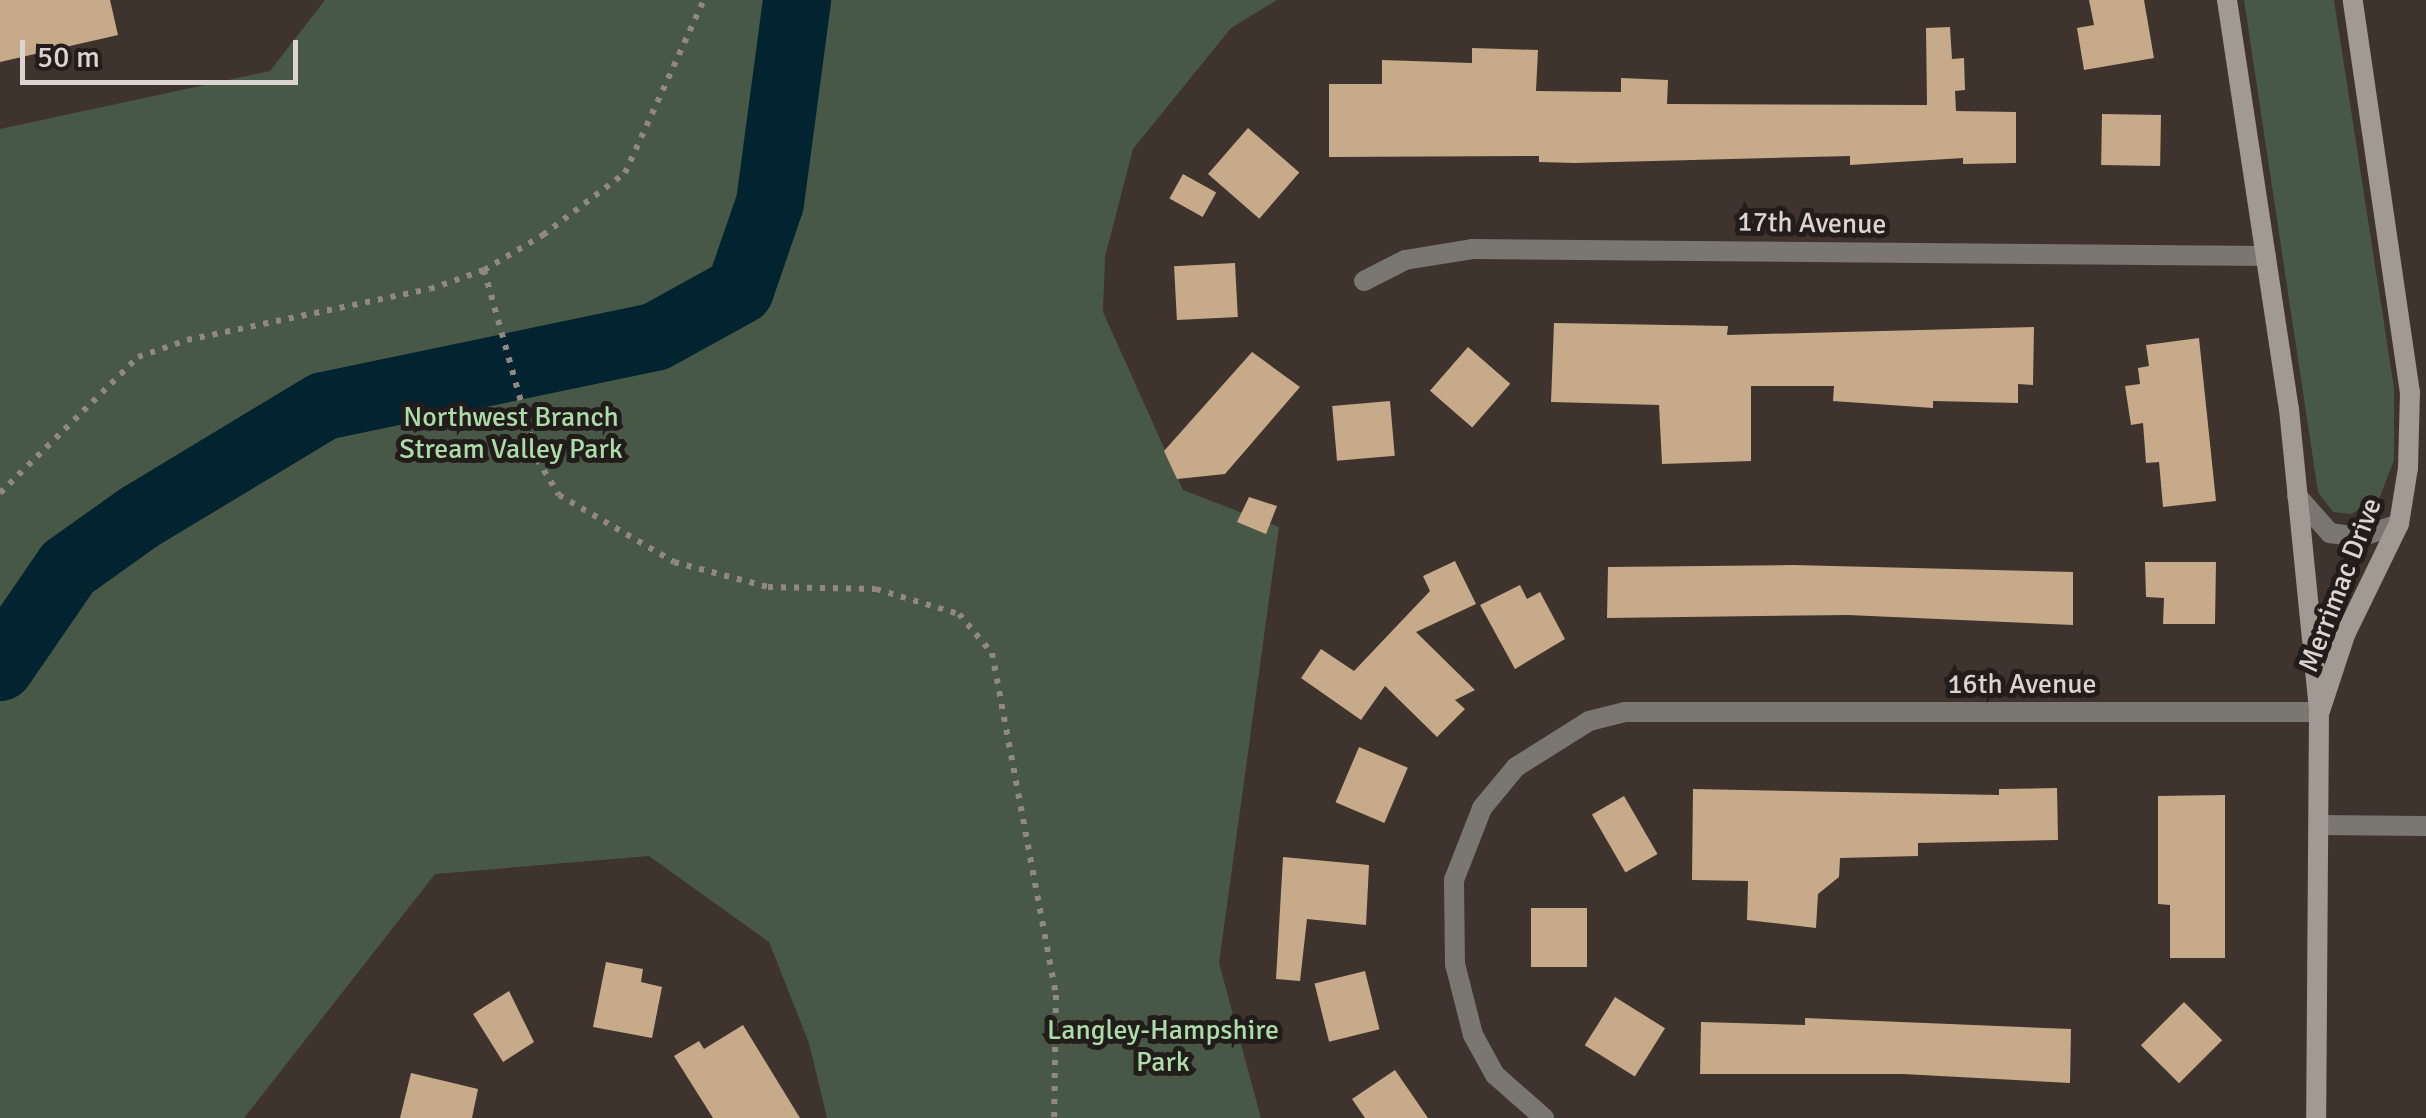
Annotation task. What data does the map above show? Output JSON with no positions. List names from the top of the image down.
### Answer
{
  "streets": {
    "street": ["17th Avenue", "Merrimac Drive", "16th Avenue"]
  },
  "crossings": [
    ["17th Avenue", "Merrimac Drive"],
    ["Merrimac Drive", "16th Avenue"]
  ],
  "parks": ["Northwest Branch Stream Valley Park", "Langley-Hampshire Park"],
  "scale_bar": "50 m"
}
